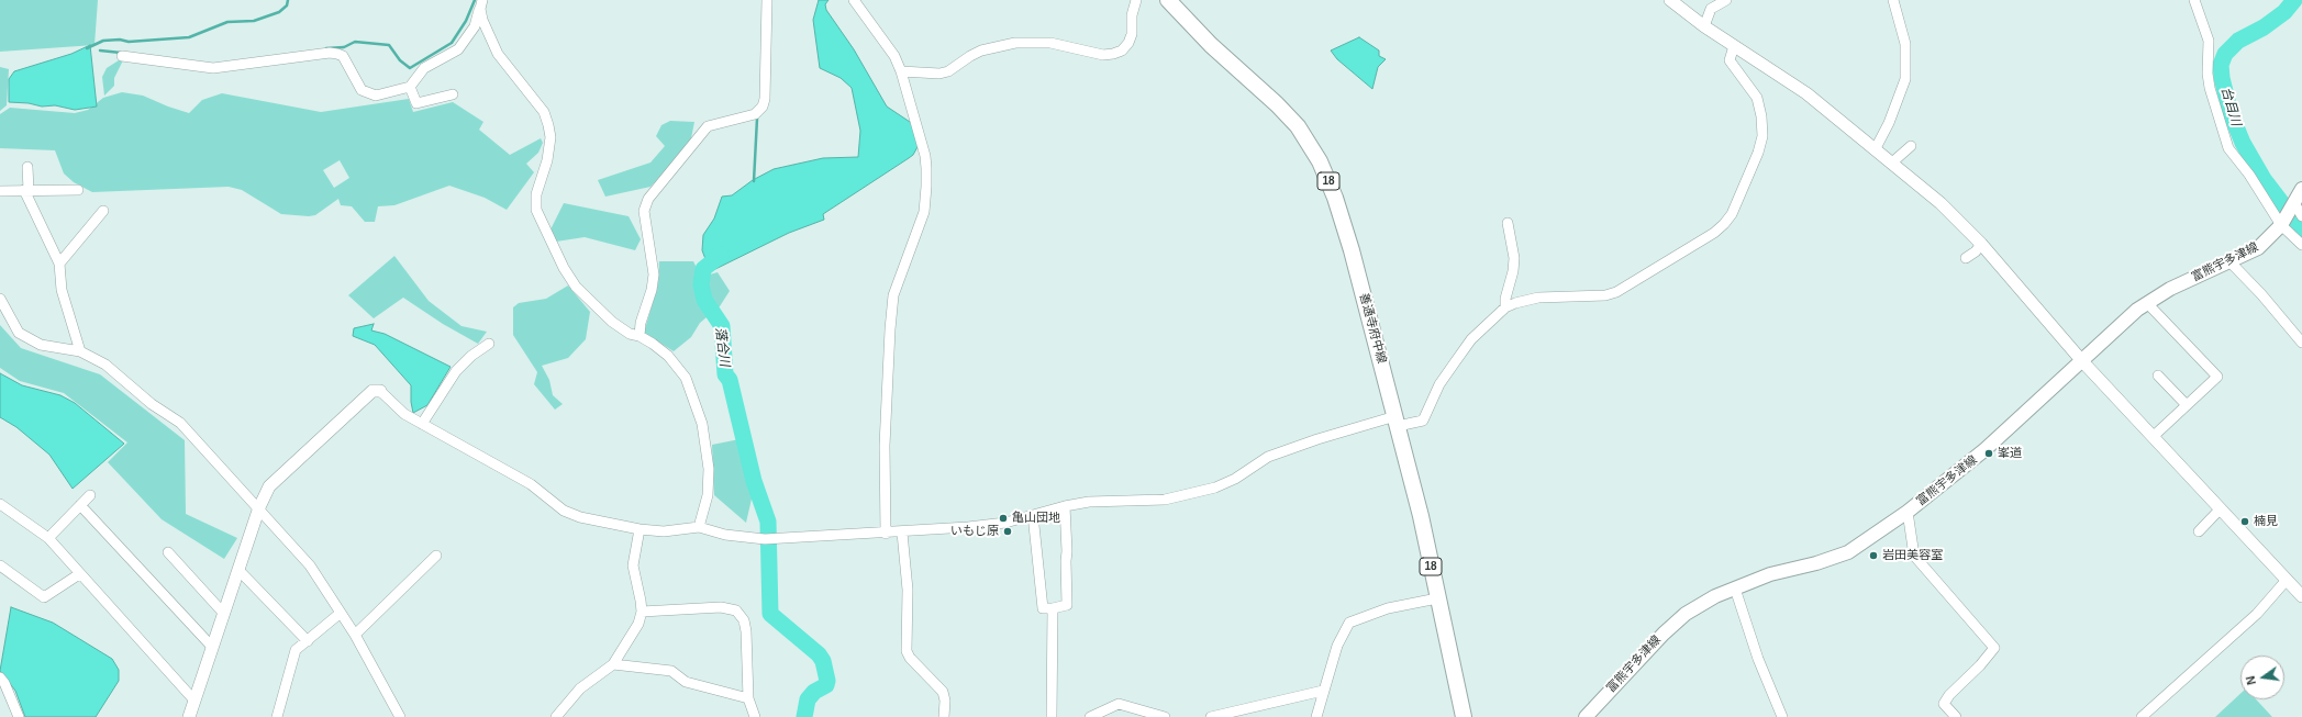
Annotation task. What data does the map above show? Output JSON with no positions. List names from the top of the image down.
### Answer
{
  "streets": {
    "main road": ["18", "富熊宇多津線", "善通寺府中線"]
  },
  "water": ["台目川", "落合川"],
  "places": [
    "峯道",
    "亀山団地",
    "楠見",
    "いもじ原",
    "岩田美容室"
  ],
  "north": "left"
}
